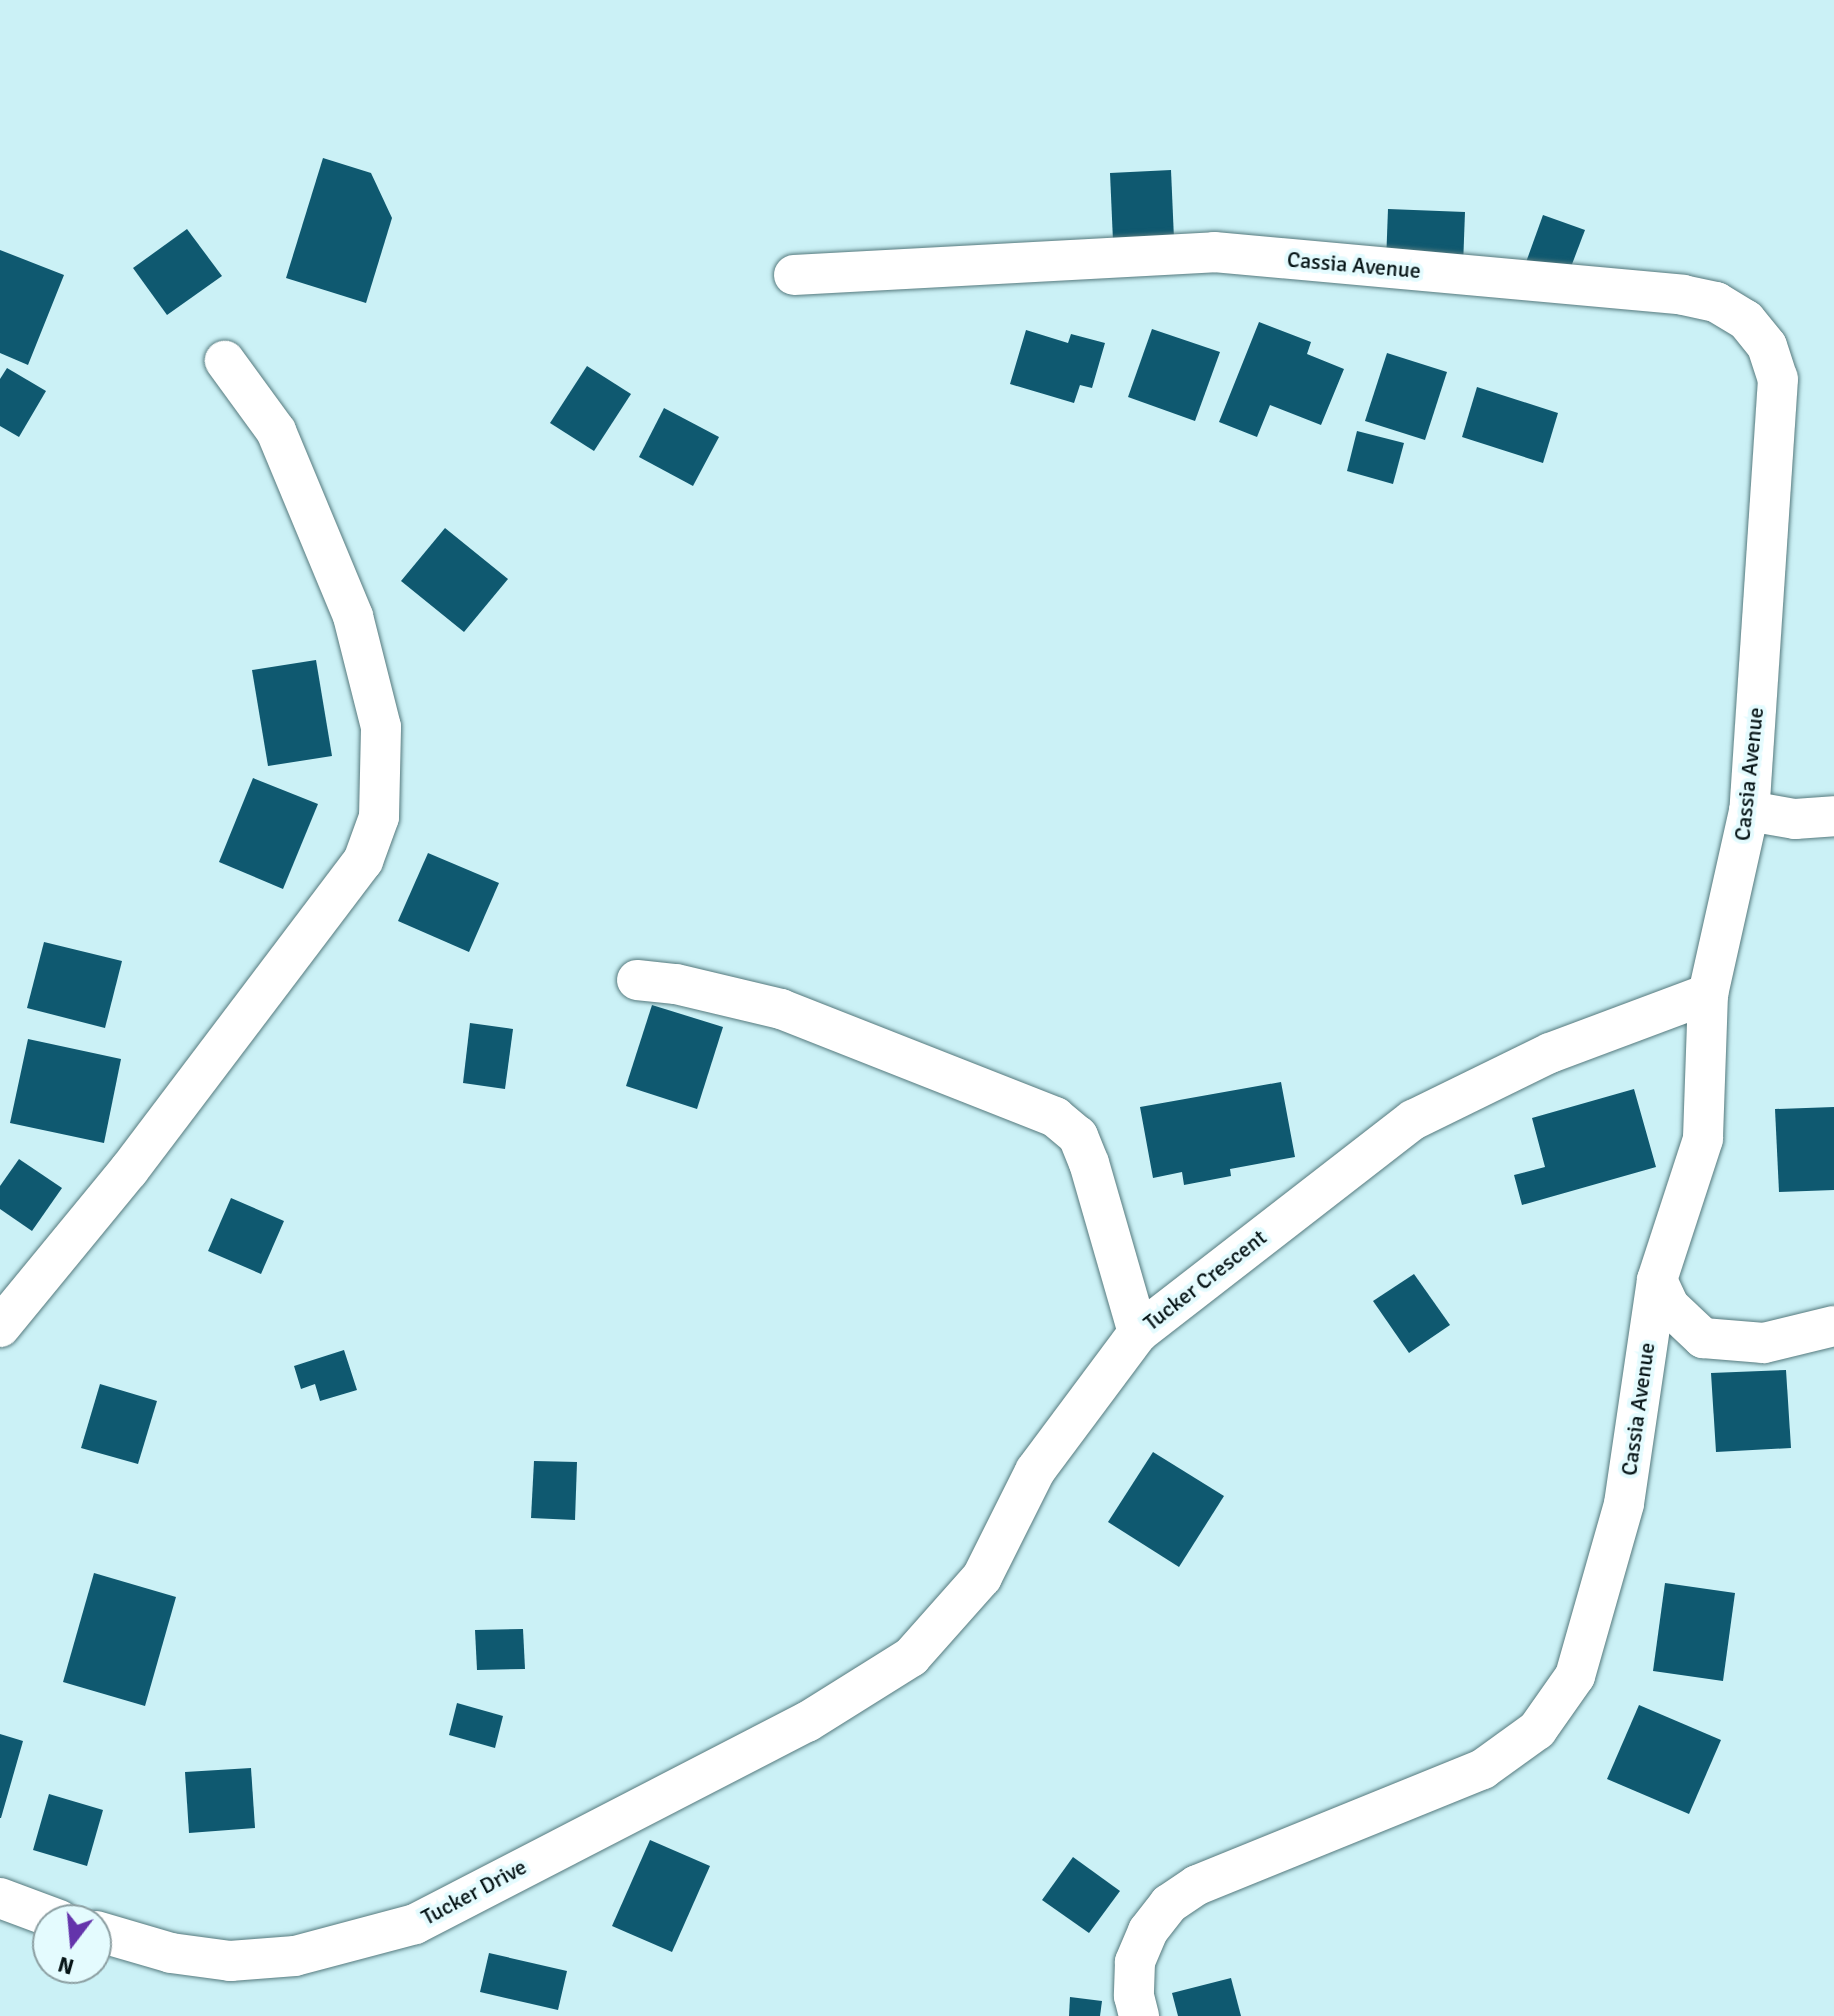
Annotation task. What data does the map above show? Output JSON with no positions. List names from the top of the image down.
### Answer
{
  "streets": {
    "street": ["Cassia Avenue", "Tucker Crescent", "Tucker Drive"]
  },
  "crossings": [
    ["Cassia Avenue", "Tucker Crescent"],
    ["Tucker Crescent", "Tucker Drive"]
  ],
  "north": "bottom"
}
